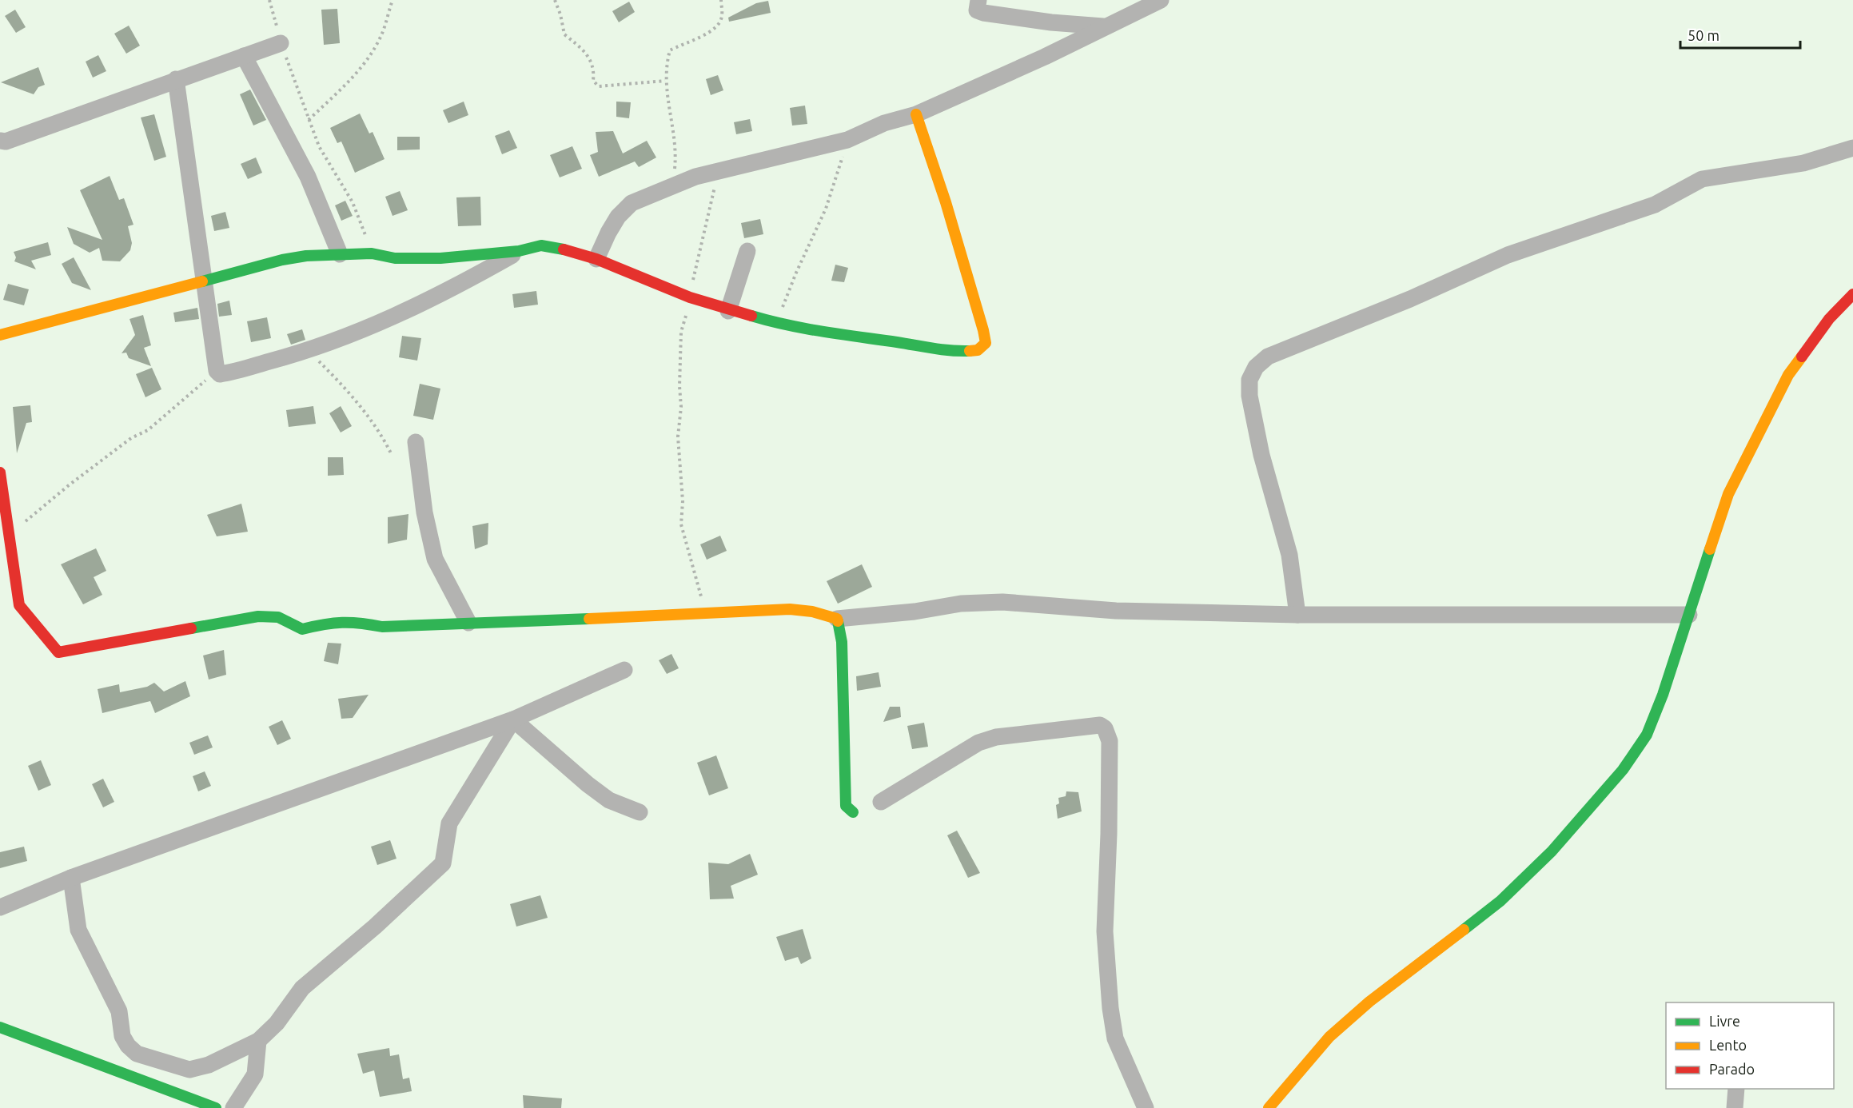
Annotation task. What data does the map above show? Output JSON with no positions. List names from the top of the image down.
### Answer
{
  "legend": ["Livre", "Lento", "Parado"],
  "scale_bar": "50 m"
}
